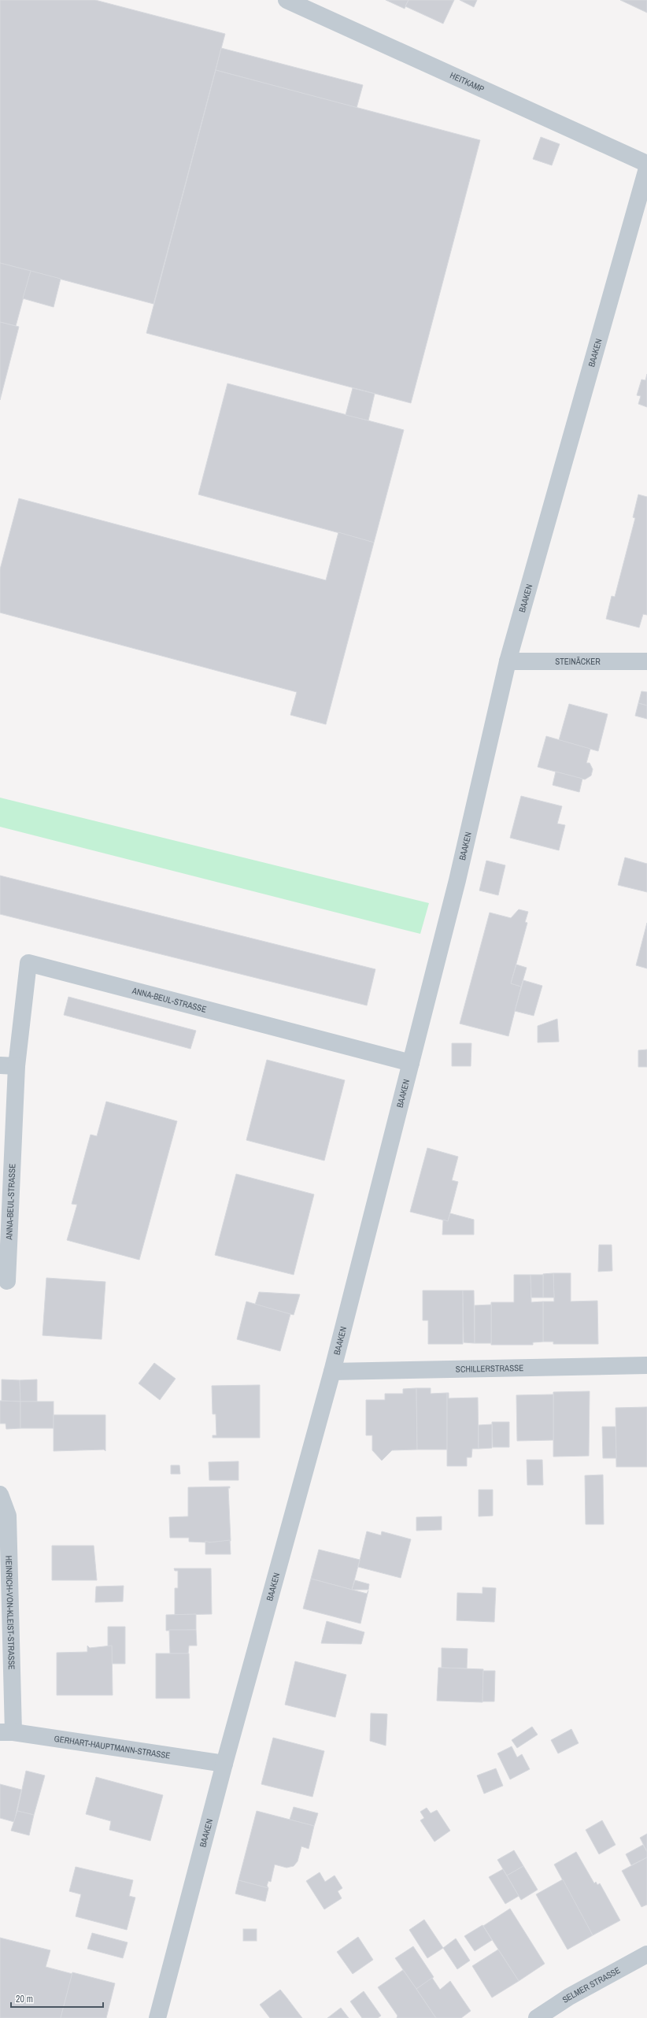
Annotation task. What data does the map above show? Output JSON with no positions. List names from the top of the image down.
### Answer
{
  "streets": {
    "street": [
      "HEITKAMP",
      "BAAKEN",
      "STEINÄCKER",
      "ANNA-BEUL-STRASSE",
      "SCHILLERSTRASSE",
      "HEINRICH-VON-KLEIST-STRASSE",
      "GERHART-HAUPTMANN-STRASSE",
      "SELMER STRASSE"
    ]
  },
  "crossings": [
    ["BAAKEN", "STEINÄCKER"],
    ["BAAKEN", "ANNA-BEUL-STRASSE"],
    ["BAAKEN", "SCHILLERSTRASSE"],
    ["BAAKEN", "GERHART-HAUPTMANN-STRASSE"],
    ["HEINRICH-VON-KLEIST-STRASSE", "GERHART-HAUPTMANN-STRASSE"]
  ],
  "scale_bar": "20 m"
}
